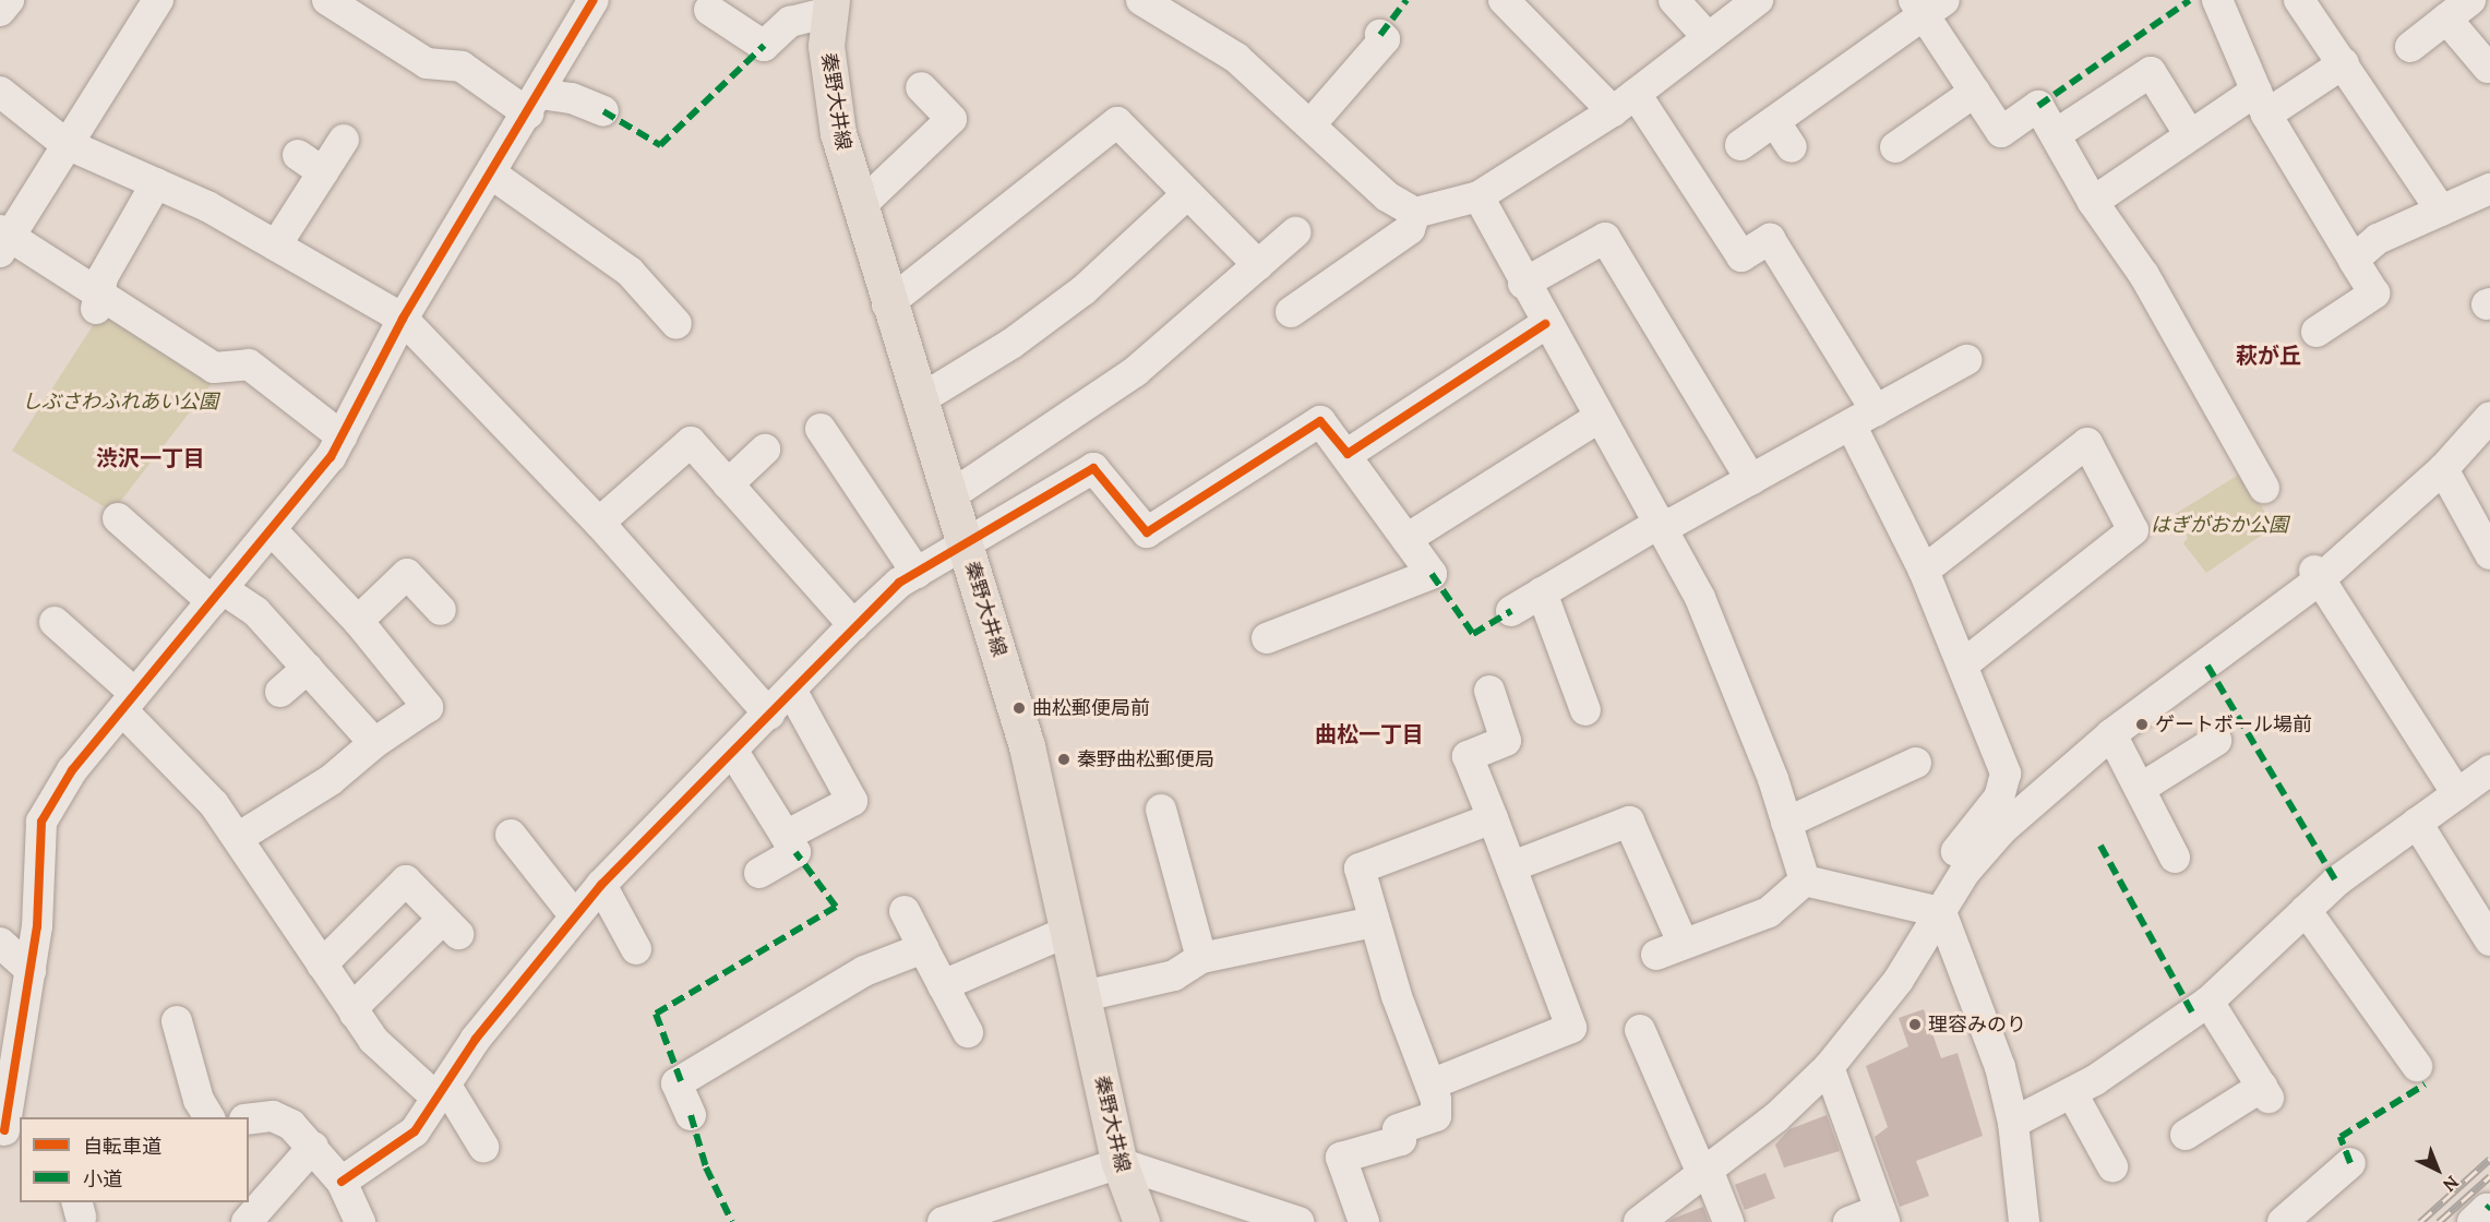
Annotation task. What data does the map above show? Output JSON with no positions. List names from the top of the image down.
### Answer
{
  "streets": {
    "main road": ["秦野大井線"]
  },
  "districts": ["萩が丘", "渋沢一丁目", "曲松一丁目"],
  "parks": ["しぶさわふれあい公園", "はぎがおか公園"],
  "places": [
    "曲松郵便局前",
    "ゲートボール場前",
    "秦野曲松郵便局",
    "理容みのり"
  ],
  "legend": ["自転車道", "小道"],
  "north": "bottom right"
}
